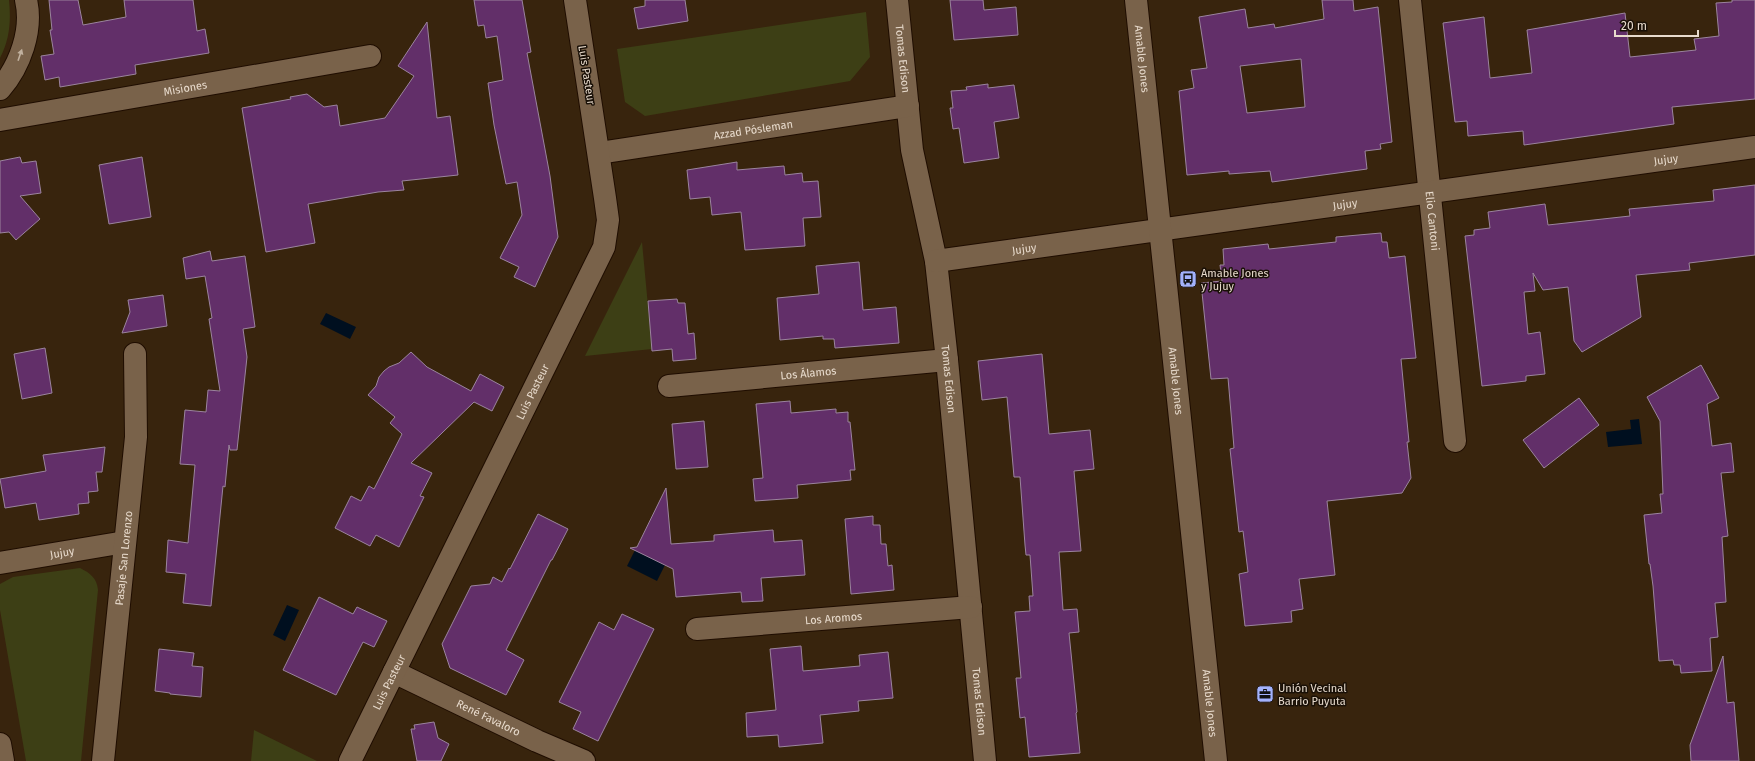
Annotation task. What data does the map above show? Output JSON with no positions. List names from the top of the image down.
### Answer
{
  "streets": {
    "street": [
      "Amable Jones",
      "Tomas Edison",
      "Luis Pasteur",
      "Misiones",
      "Azzad Pósleman",
      "Jujuy",
      "Elio Cantoni",
      "Los Álamos",
      "Pasaje San Lorenzo",
      "Los Aromos",
      "René Favaloro"
    ]
  },
  "crossings": [
    ["Amable Jones", "Jujuy"],
    ["Tomas Edison", "Azzad Pósleman"],
    ["Tomas Edison", "Jujuy"],
    ["Tomas Edison", "Los Álamos"],
    ["Tomas Edison", "Los Aromos"],
    ["Luis Pasteur", "Azzad Pósleman"],
    ["Luis Pasteur", "René Favaloro"],
    ["Jujuy", "Elio Cantoni"],
    ["Jujuy", "Pasaje San Lorenzo"]
  ],
  "places": {
    "bus stop": ["Amable Jones y Jujuy"],
    "office": ["Unión Vecinal Barrio Puyuta"]
  },
  "scale_bar": "20 m"
}
